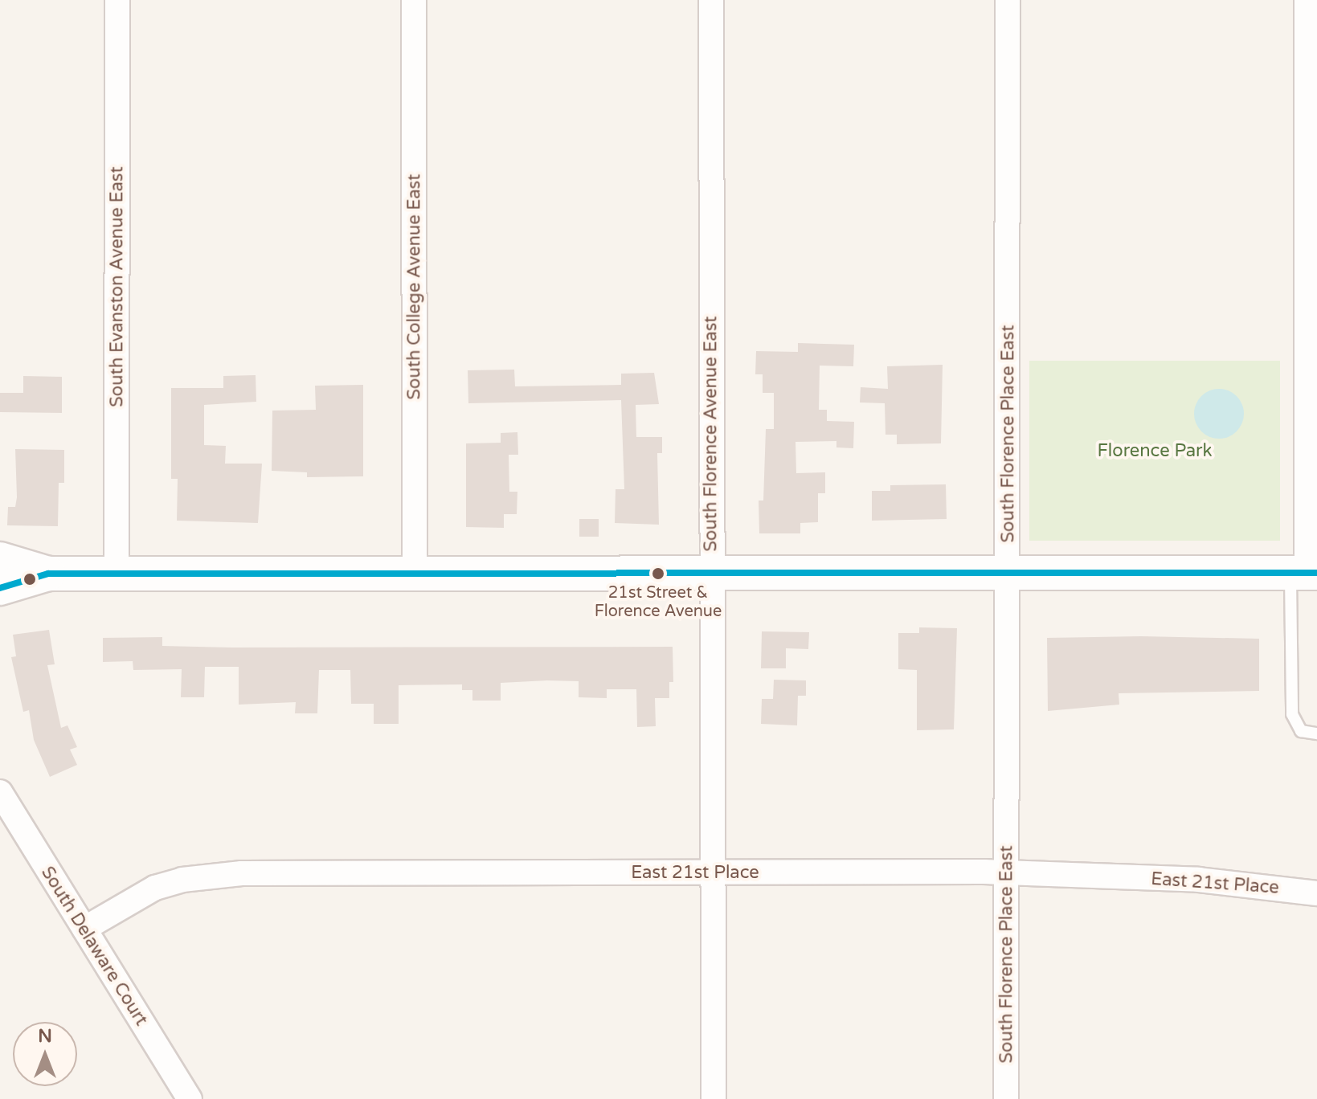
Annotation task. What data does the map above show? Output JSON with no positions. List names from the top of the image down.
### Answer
{
  "streets": {
    "street": [
      "South Evanston Avenue East",
      "South College Avenue East",
      "South Florence Avenue East",
      "South Florence Place East",
      "East 21st Place",
      "South Delaware Court"
    ]
  },
  "crossings": [
    ["South Florence Avenue East", "East 21st Place"],
    ["South Florence Place East", "East 21st Place"],
    ["East 21st Place", "South Delaware Court"]
  ],
  "parks": ["Florence Park"],
  "places": ["21st Street & Florence Avenue"],
  "north": "top"
}
